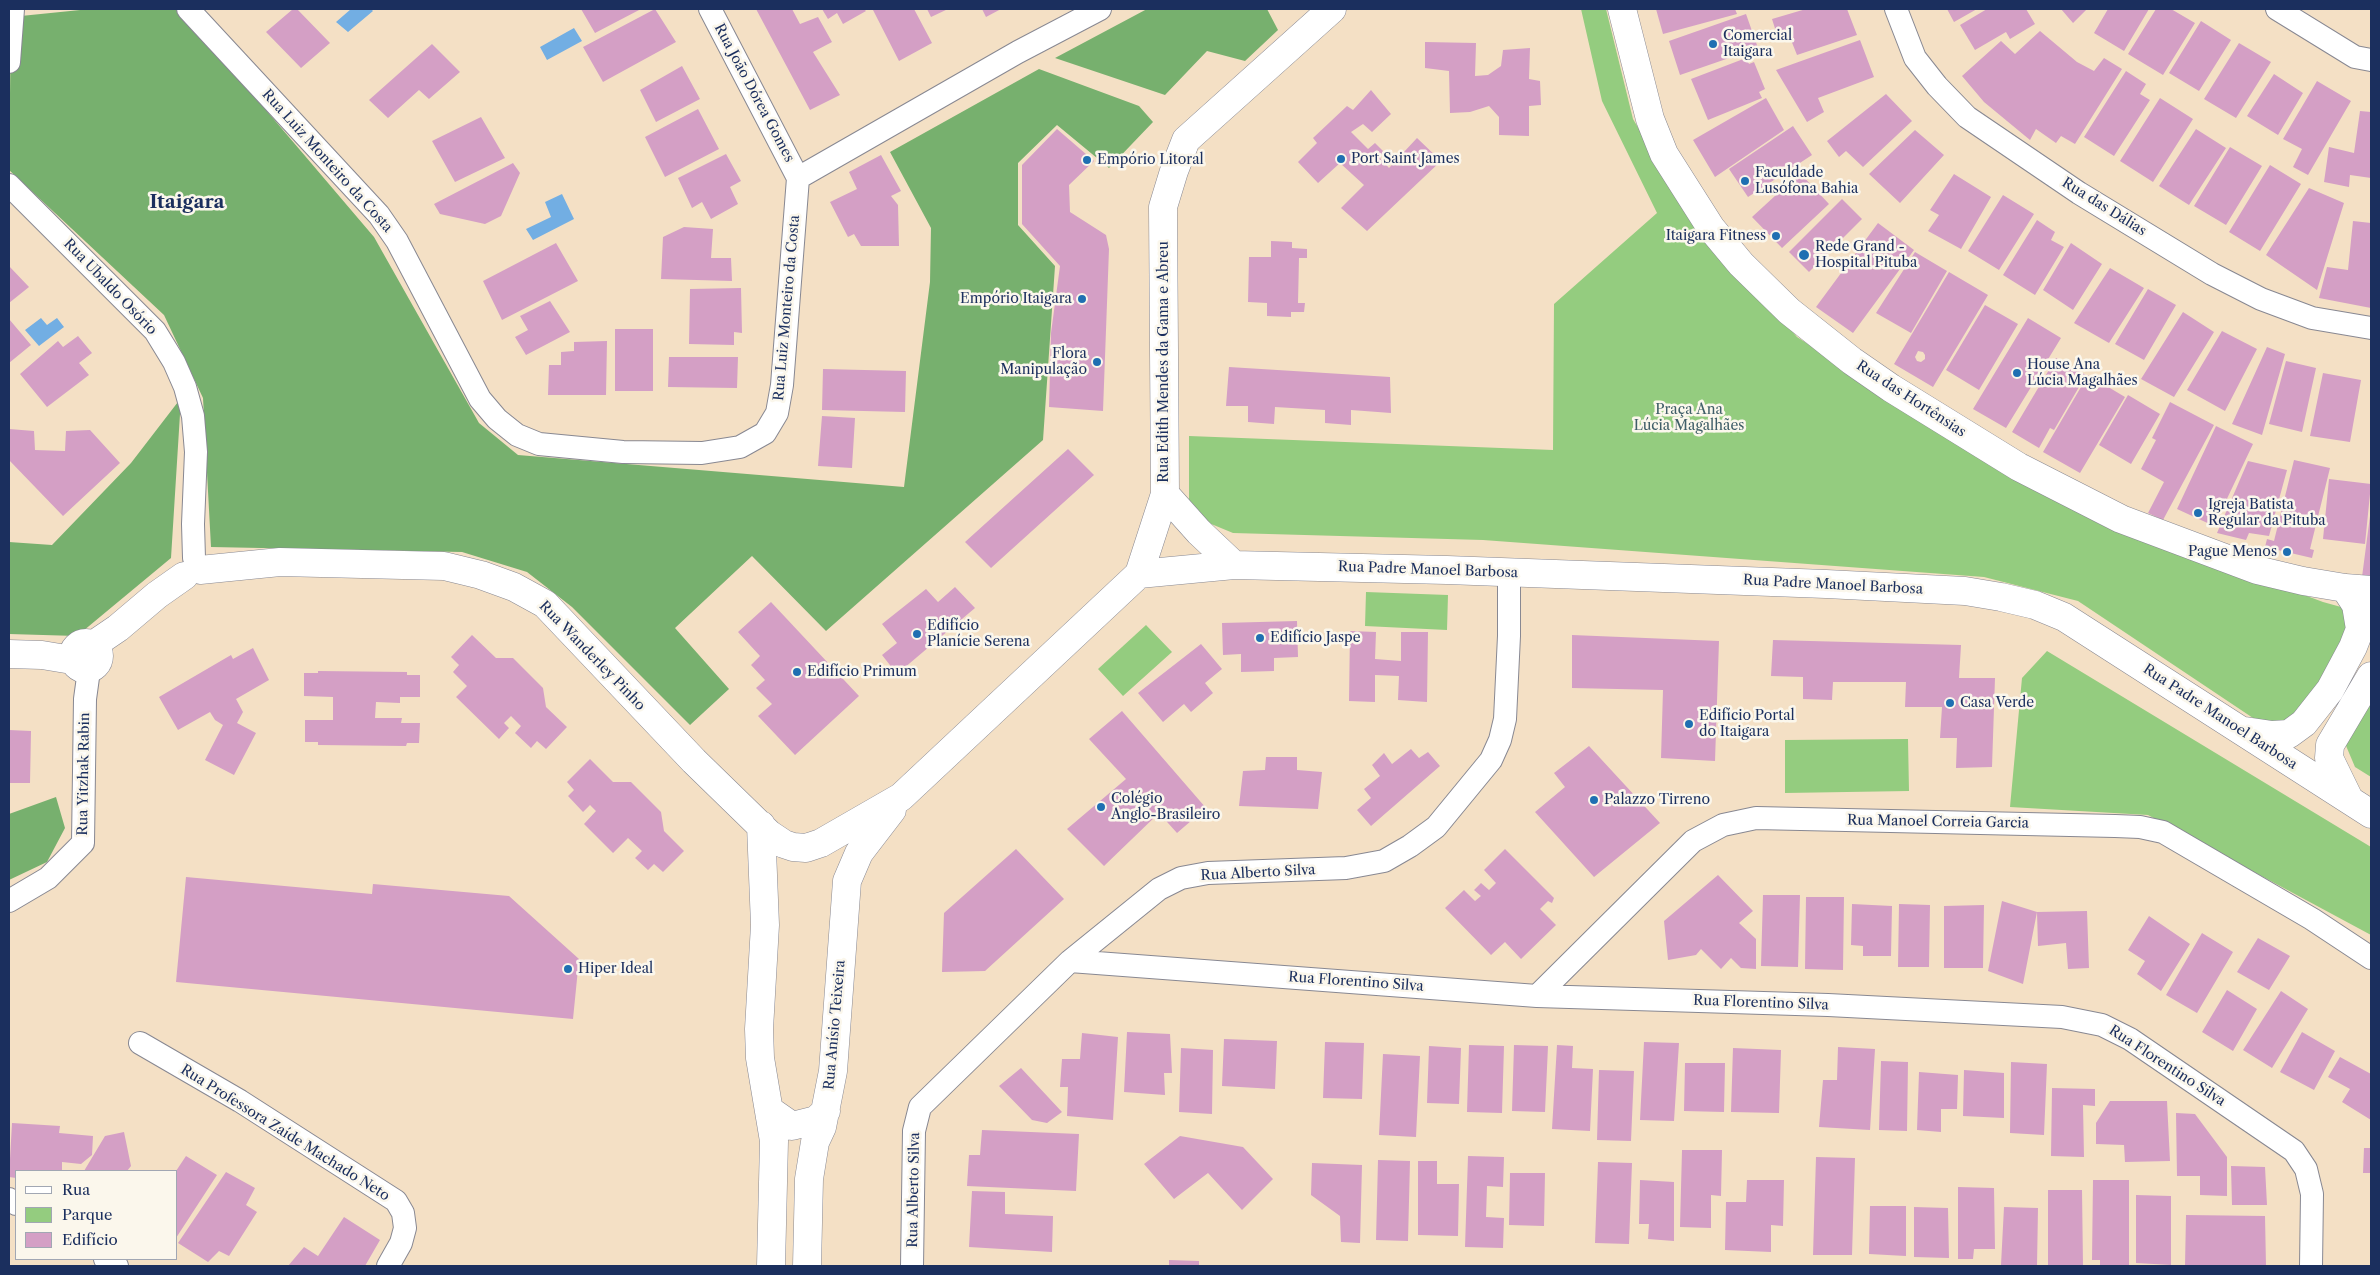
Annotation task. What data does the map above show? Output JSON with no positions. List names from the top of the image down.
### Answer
{
  "streets": {
    "street": [
      "Rua João Dórea Gomes",
      "Rua Luiz Monteiro da Costa",
      "Rua das Dálias",
      "Rua Ubaldo Osório",
      "Rua Edith Mendes da Gama e Abreu",
      "Rua das Hortênsias",
      "Rua Padre Manoel Barbosa",
      "Rua Wanderley Pinho",
      "Rua Yitzhak Rabin",
      "Rua Manoel Correia Garcia",
      "Rua Alberto Silva",
      "Rua Florentino Silva",
      "Rua Anísio Teixeira",
      "Rua Professora Zaíde Machado Neto"
    ]
  },
  "crossings": [
    ["Rua João Dórea Gomes", "Rua Luiz Monteiro da Costa"],
    ["Rua Ubaldo Osório", "Rua Wanderley Pinho"],
    ["Rua Edith Mendes da Gama e Abreu", "Rua Padre Manoel Barbosa"],
    ["Rua Edith Mendes da Gama e Abreu", "Rua Anísio Teixeira"],
    ["Rua Padre Manoel Barbosa", "Rua Alberto Silva"],
    ["Rua Wanderley Pinho", "Rua Anísio Teixeira"],
    ["Rua Manoel Correia Garcia", "Rua Florentino Silva"],
    ["Rua Alberto Silva", "Rua Florentino Silva"]
  ],
  "districts": ["Itaigara"],
  "parks": ["Praça Ana Lúcia Magalhães"],
  "places": [
    "Comercial Itaigara",
    "Port Saint James",
    "Empório Litoral",
    "Faculdade Lusófona Bahia",
    "Itaigara Fitness",
    "Rede Grand - Hospital Pituba",
    "Empório Itaigara",
    "Flora Manipulação",
    "House Ana Lúcia Magalhães",
    "Igreja Batista Regular da Pituba",
    "Pague Menos",
    "Edifício Planície Serena",
    "Edifício Jaspe",
    "Edifício Primum",
    "Casa Verde",
    "Edifício Portal do Itaigara",
    "Palazzo Tirreno",
    "Colégio Anglo-Brasileiro",
    "Hiper Ideal"
  ],
  "legend": ["Rua", "Parque", "Edifício"]
}
